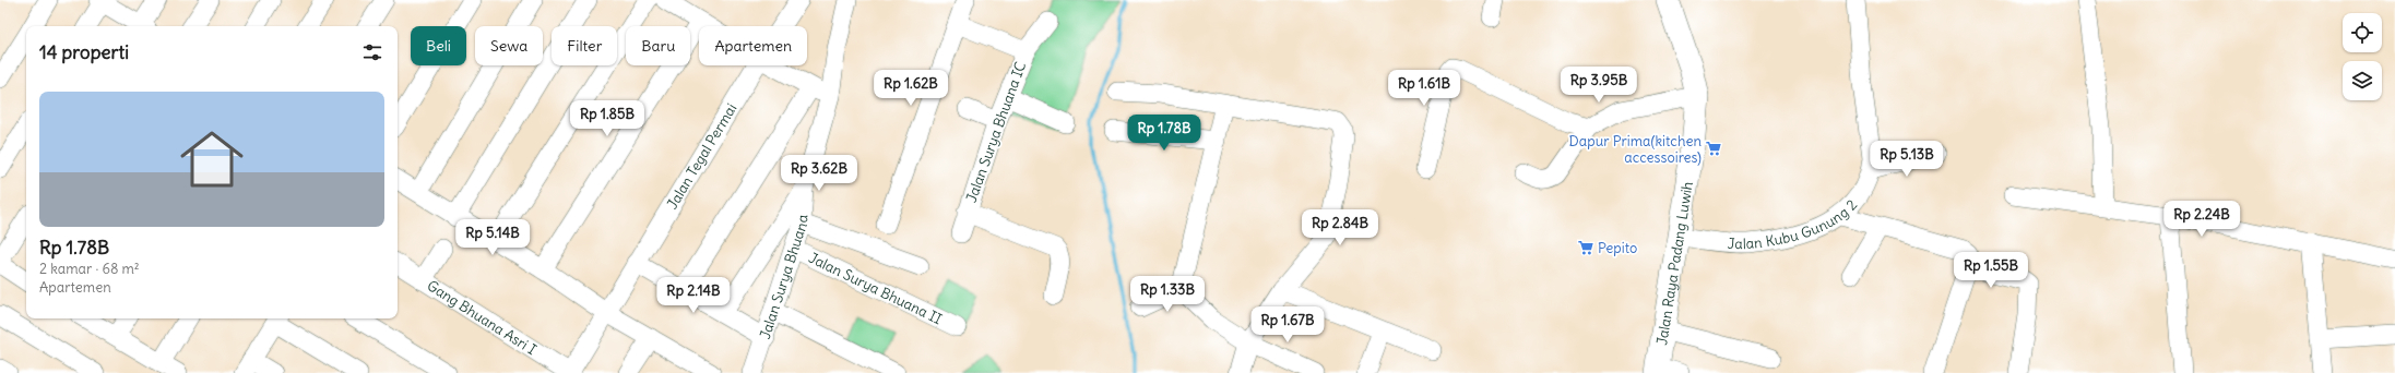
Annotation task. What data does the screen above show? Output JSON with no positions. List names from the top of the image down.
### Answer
{
  "streets": {
    "main road": ["Jalan Raya Padang Luwih"],
    "street": [
      "Jalan Surya Bhuana IC",
      "Jalan Tegal Permai",
      "Jalan Kubu Gunung 2",
      "Jalan Surya Bhuana",
      "Jalan Surya Bhuana II",
      "Gang Bhuana Asri I"
    ]
  },
  "crossings": [
    ["Jalan Tegal Permai", "Gang Bhuana Asri I"],
    ["Jalan Kubu Gunung 2", "Jalan Raya Padang Luwih"],
    ["Jalan Surya Bhuana", "Jalan Surya Bhuana II"]
  ],
  "places": {
    "supermarket": ["Dapur Prima(kitchen accessoires)", "Pepito"]
  },
  "page": {
    "chip": [
      "Beli",
      "Sewa",
      "Filter",
      "Baru",
      "Apartemen"
    ],
    "heading": "14 properti",
    "price": [
      "Rp 3.95B",
      "Rp 1.62B",
      "Rp 1.61B",
      "Rp 1.85B",
      "Rp 1.78B",
      "Rp 5.13B",
      "Rp 3.62B",
      "Rp 2.24B",
      "Rp 2.84B",
      "Rp 5.14B",
      "Rp 1.55B",
      "Rp 1.33B",
      "Rp 2.14B",
      "Rp 1.67B"
    ],
    "list": [
      {
        "name": "Rp 1.78B",
        "note": "2 kamar · 68 m² · Apartemen"
      }
    ]
  }
}
